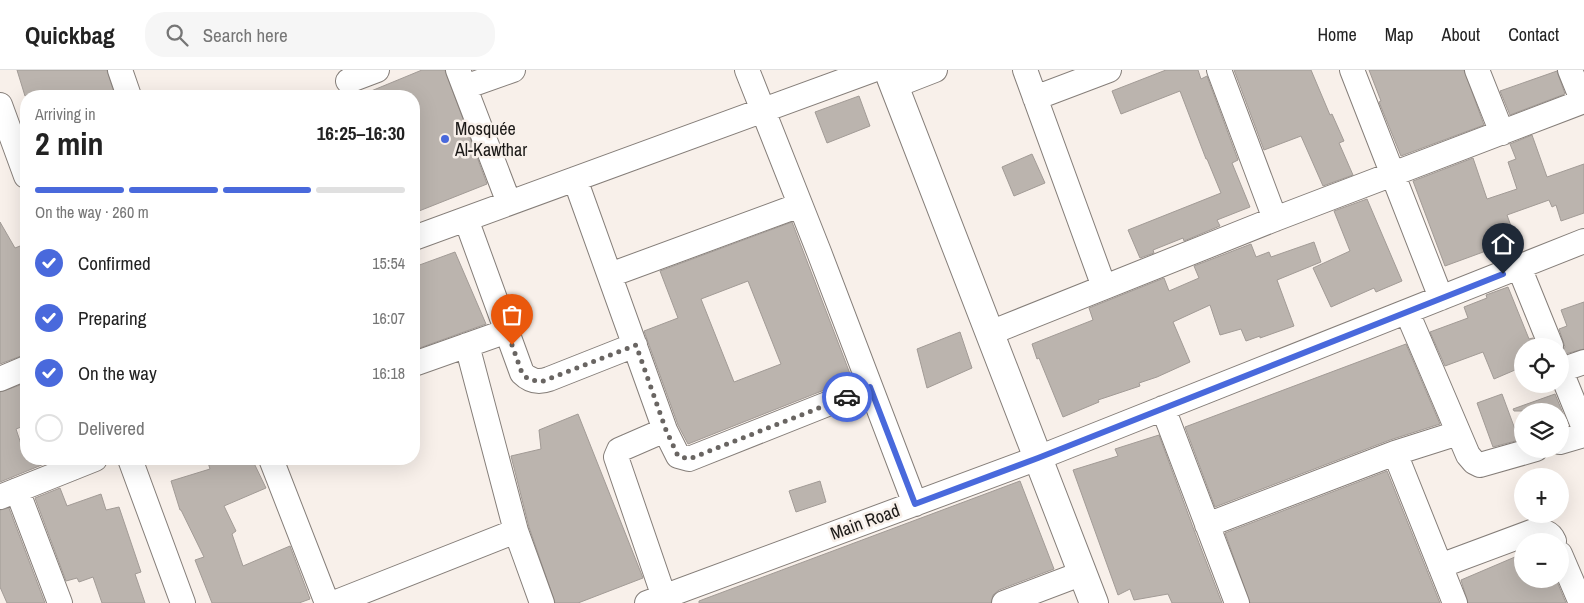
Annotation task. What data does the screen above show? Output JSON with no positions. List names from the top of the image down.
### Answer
{
  "streets": {
    "street": ["Main Road"]
  },
  "places": ["Mosquée Al-Kawthar"],
  "page": {
    "header": "Quickbag",
    "search": "Search here",
    "nav": [
      "Home",
      "Map",
      "About",
      "Contact"
    ],
    "heading": ["2 min", "Arriving in", "16:25–16:30"],
    "bar": "On the way · 260 m",
    "list": [
      ["Confirmed", "15:54"],
      ["Preparing", "16:07"],
      ["On the way", "16:18"],
      "Delivered"
    ],
    "map_buttons": ["+", "−"]
  }
}
